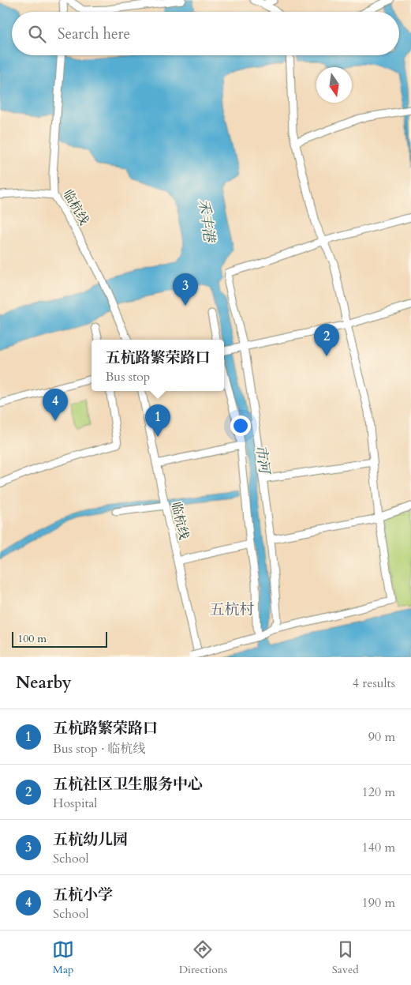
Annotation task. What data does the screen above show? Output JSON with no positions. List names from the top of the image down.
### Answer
{
  "streets": {
    "street": ["临杭线"]
  },
  "districts": ["五杭村"],
  "water": ["禾丰港", "市河"],
  "scale_bar": "100 m",
  "north": "bottom",
  "page": {
    "search": "Search here",
    "pins": [
      "3",
      "2",
      "4",
      "1"
    ],
    "popup": ["五杭路繁荣路口", "Bus stop"],
    "scale": "100 m",
    "heading": ["Nearby", "4 results"],
    "list": [
      {
        "mark": "1",
        "name": "五杭路繁荣路口",
        "note": "Bus stop · 临杭线",
        "value": "90 m"
      },
      {
        "mark": "2",
        "name": "五杭社区卫生服务中心",
        "note": "Hospital",
        "value": "120 m"
      },
      {
        "mark": "3",
        "name": "五杭幼儿园",
        "note": "School",
        "value": "140 m"
      },
      {
        "mark": "4",
        "name": "五杭小学",
        "note": "School",
        "value": "190 m"
      }
    ],
    "nav": ["Map", "Directions", "Saved"]
  }
}
